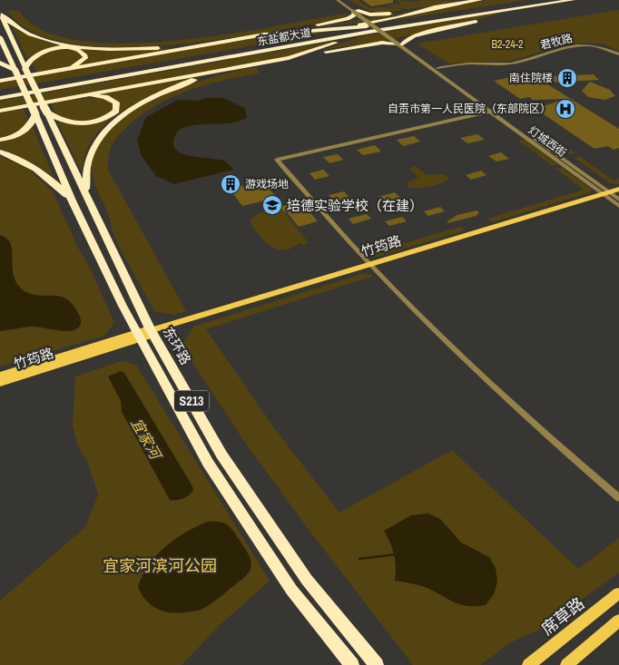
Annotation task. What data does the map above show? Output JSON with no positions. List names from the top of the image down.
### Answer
{
  "streets": {
    "highway": ["东盐都大道", "东环路", "S213"],
    "main road": ["竹筠路", "席草路"],
    "street": ["君牧路", "灯城西街"]
  },
  "crossings": [
    ["君牧路", "灯城西街"],
    ["灯城西街", "竹筠路"],
    ["竹筠路", "东环路"],
    ["竹筠路", "S213"]
  ],
  "water": ["宜家河"],
  "parks": ["B2-24-2", "宜家河滨河公园"],
  "places": {
    "building": ["南住院楼", "游戏场地"],
    "hospital": ["自贡市第一人民医院（东部院区）"],
    "school or university": ["培德实验学校（在建）"]
  }
}
